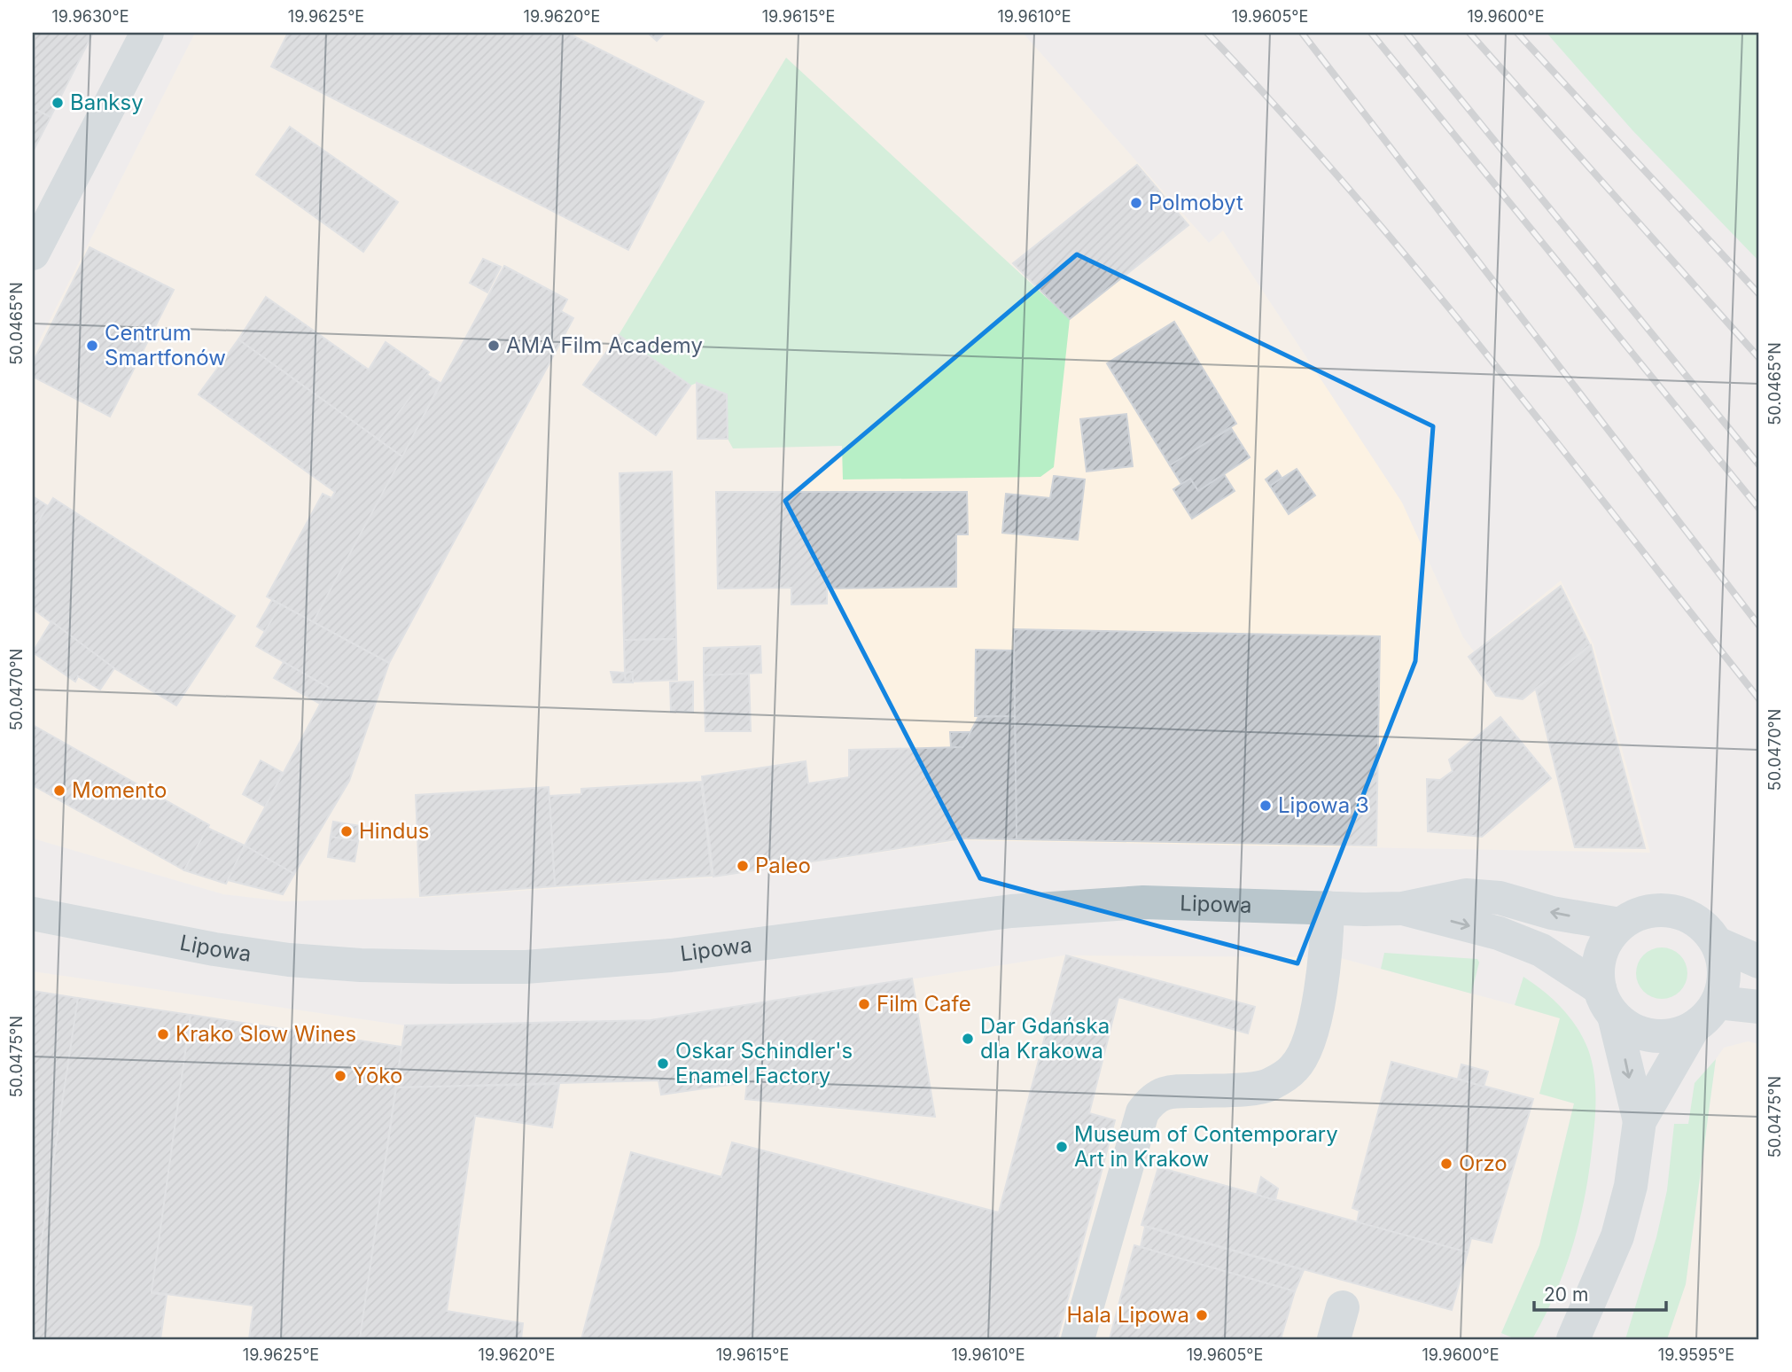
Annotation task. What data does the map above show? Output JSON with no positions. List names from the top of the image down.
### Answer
{
  "streets": {
    "street": ["Lipowa"]
  },
  "places": [
    "Banksy",
    "Polmobyt",
    "Centrum Smartfonów",
    "AMA Film Academy",
    "Momento",
    "Lipowa 3",
    "Hindus",
    "Paleo",
    "Film Cafe",
    "Krako Slow Wines",
    "Dar Gdańska dla Krakowa",
    "Oskar Schindler's Enamel Factory",
    "Yōko",
    "Museum of Contemporary Art in Krakow",
    "Orzo",
    "Hala Lipowa"
  ],
  "scale_bar": "20 m",
  "coordinates": [
    "19.9630°E",
    "19.9625°E",
    "19.9620°E",
    "19.9615°E",
    "19.9610°E",
    "19.9605°E",
    "19.9600°E",
    "50.0465°N",
    "50.0470°N",
    "50.0475°N",
    "19.9595°E"
  ]
}
